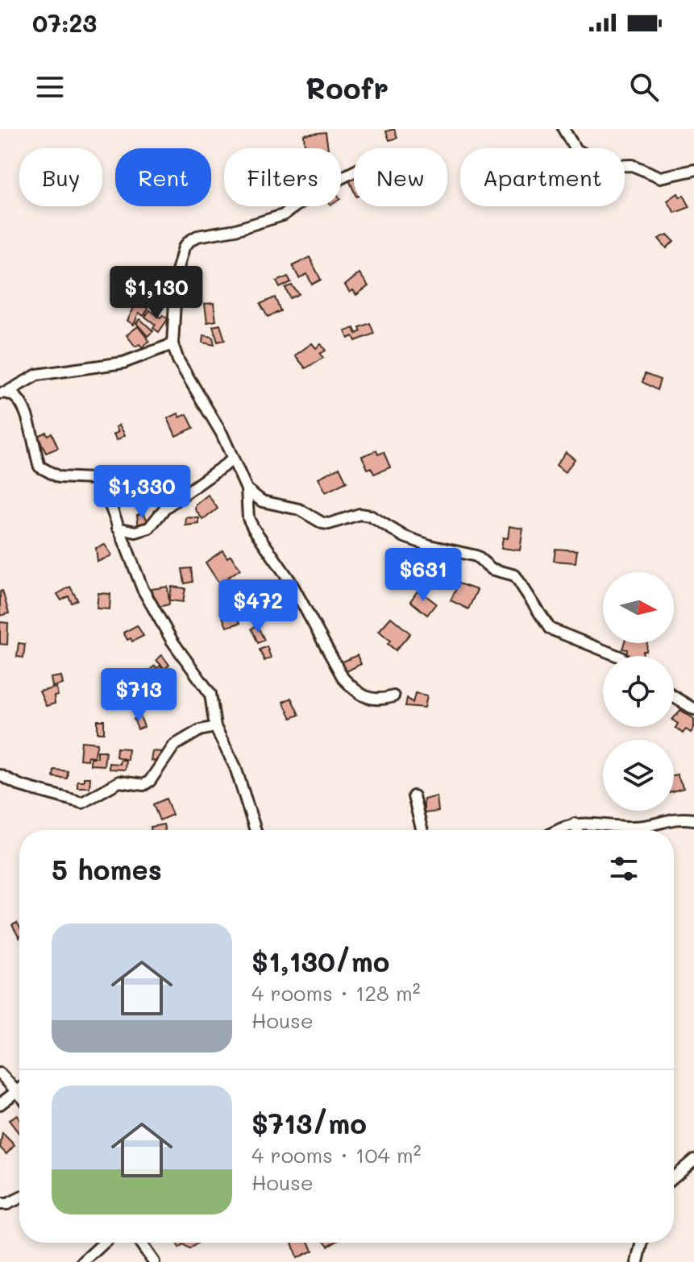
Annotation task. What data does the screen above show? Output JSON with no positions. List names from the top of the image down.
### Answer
{
  "north": "right",
  "page": {
    "status": "07:23",
    "header": "Roofr",
    "chip": [
      "Buy",
      "Rent",
      "Filters",
      "New",
      "Apartment"
    ],
    "price": [
      "$1,130",
      "$1,330",
      "$631",
      "$472",
      "$713"
    ],
    "heading": "5 homes",
    "list": [
      {
        "name": "$1,130/mo",
        "note": "4 rooms · 128 m² · House"
      },
      {
        "name": "$713/mo",
        "note": "4 rooms · 104 m² · House"
      }
    ]
  }
}
